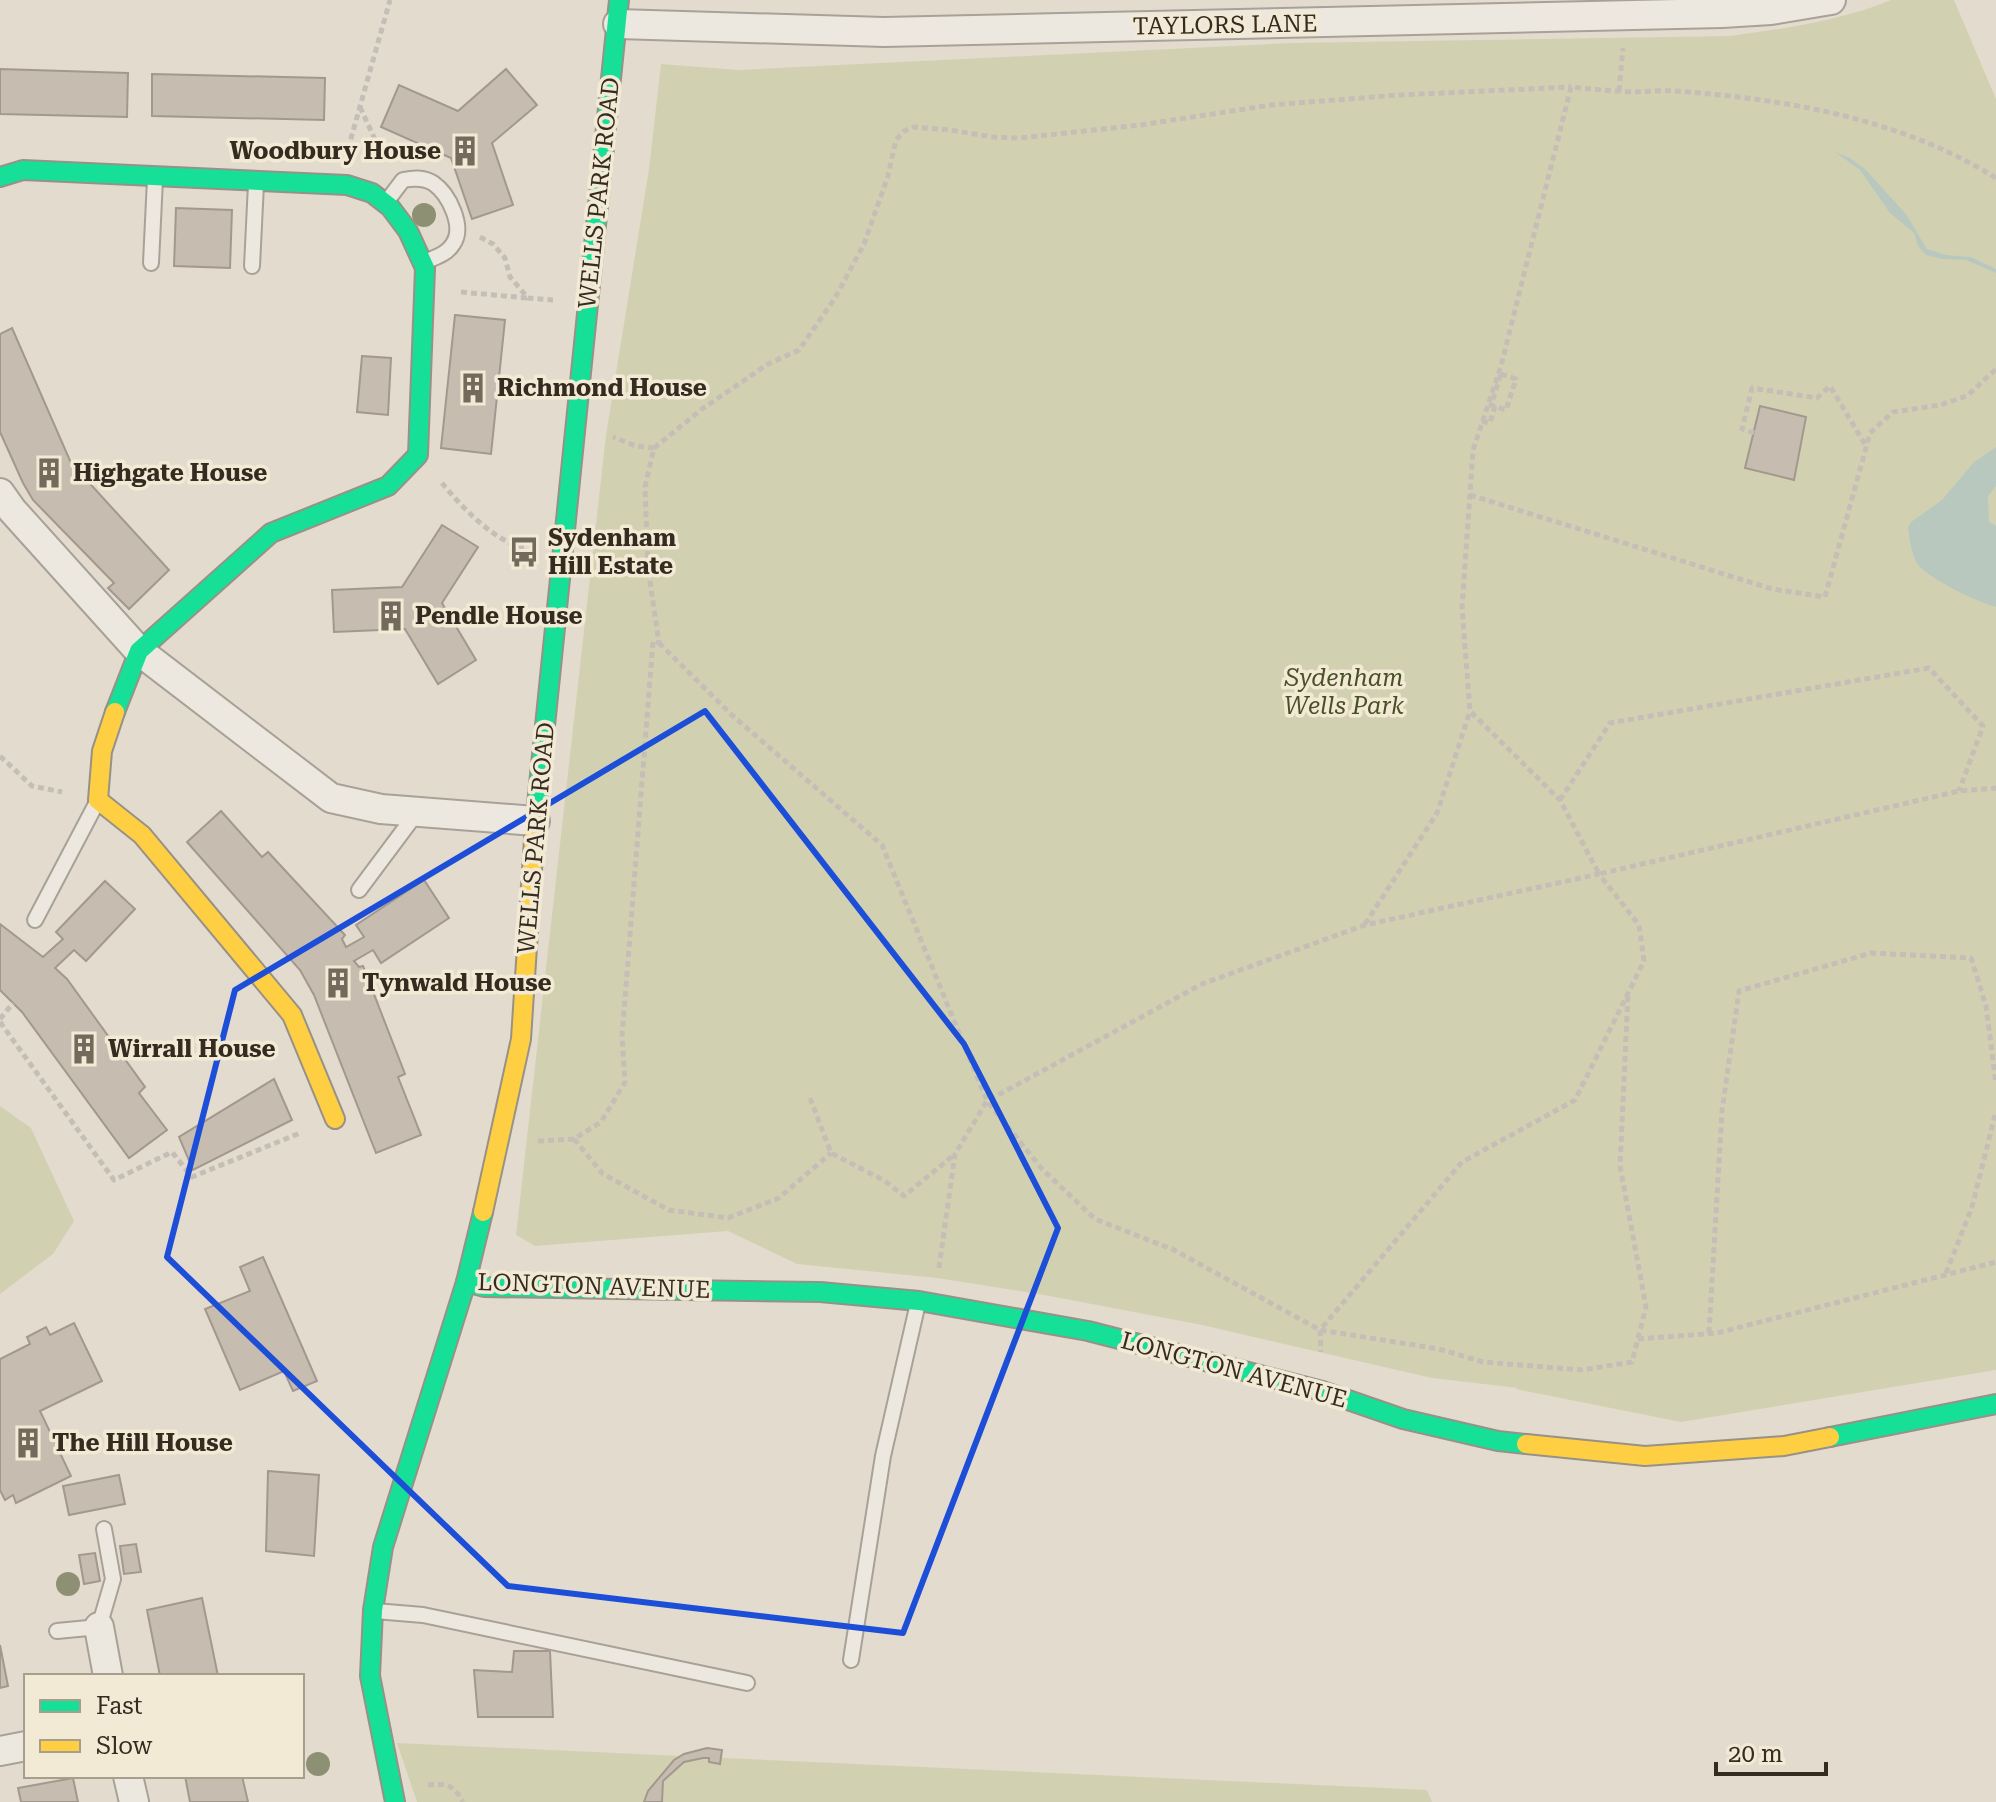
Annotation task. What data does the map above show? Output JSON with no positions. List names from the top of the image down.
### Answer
{
  "streets": {
    "street": ["TAYLORS LANE", "WELLS PARK ROAD", "LONGTON AVENUE"]
  },
  "crossings": [
    ["TAYLORS LANE", "WELLS PARK ROAD"],
    ["WELLS PARK ROAD", "LONGTON AVENUE"]
  ],
  "parks": ["Sydenham Wells Park"],
  "places": {
    "building": [
      "Woodbury House",
      "Richmond House",
      "Highgate House",
      "Pendle House",
      "Tynwald House",
      "Wirrall House",
      "The Hill House"
    ],
    "bus stop": ["Sydenham Hill Estate"]
  },
  "legend": ["Fast", "Slow"],
  "scale_bar": "20 m"
}
